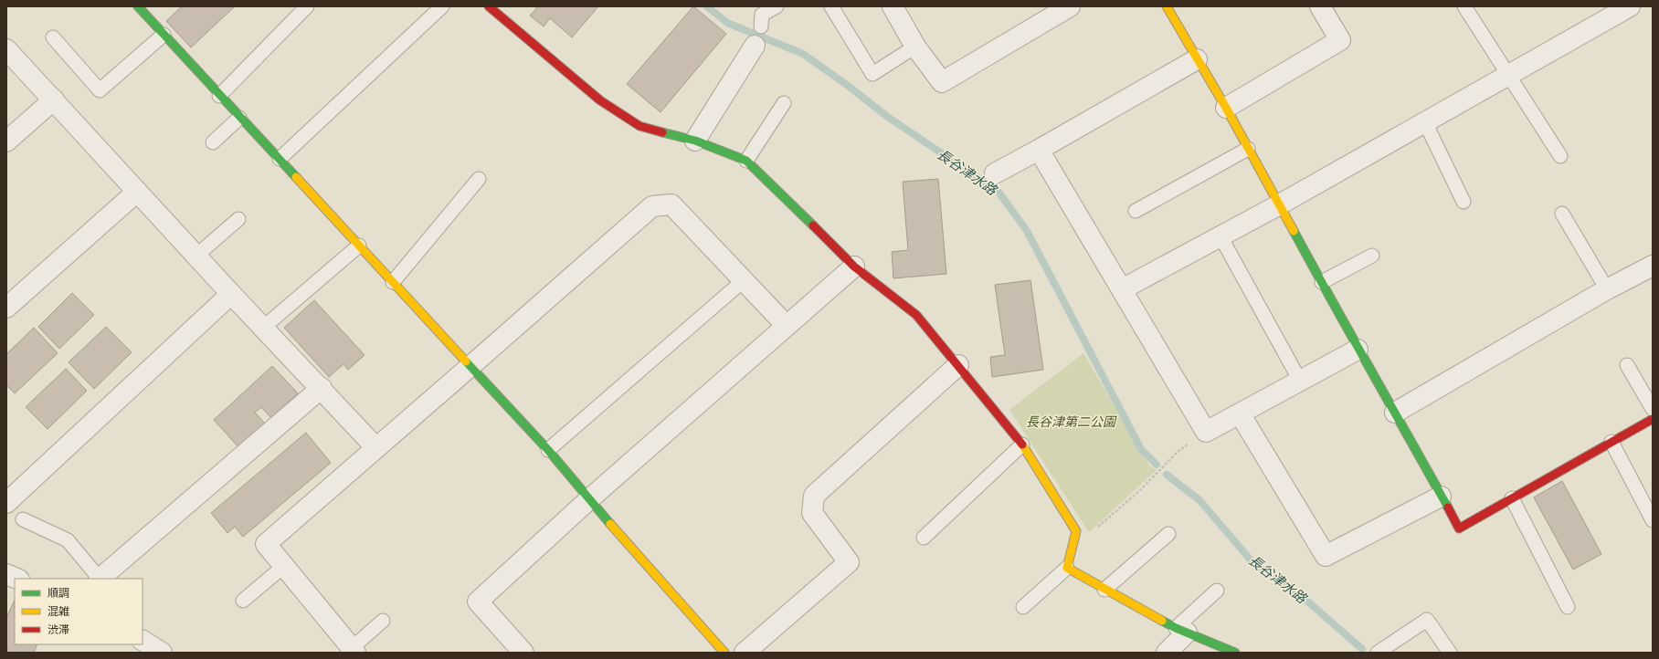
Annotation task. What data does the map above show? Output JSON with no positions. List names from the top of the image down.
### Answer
{
  "water": ["長谷津水路"],
  "parks": ["長谷津第二公園"],
  "legend": ["順調", "混雑", "渋滞"]
}
